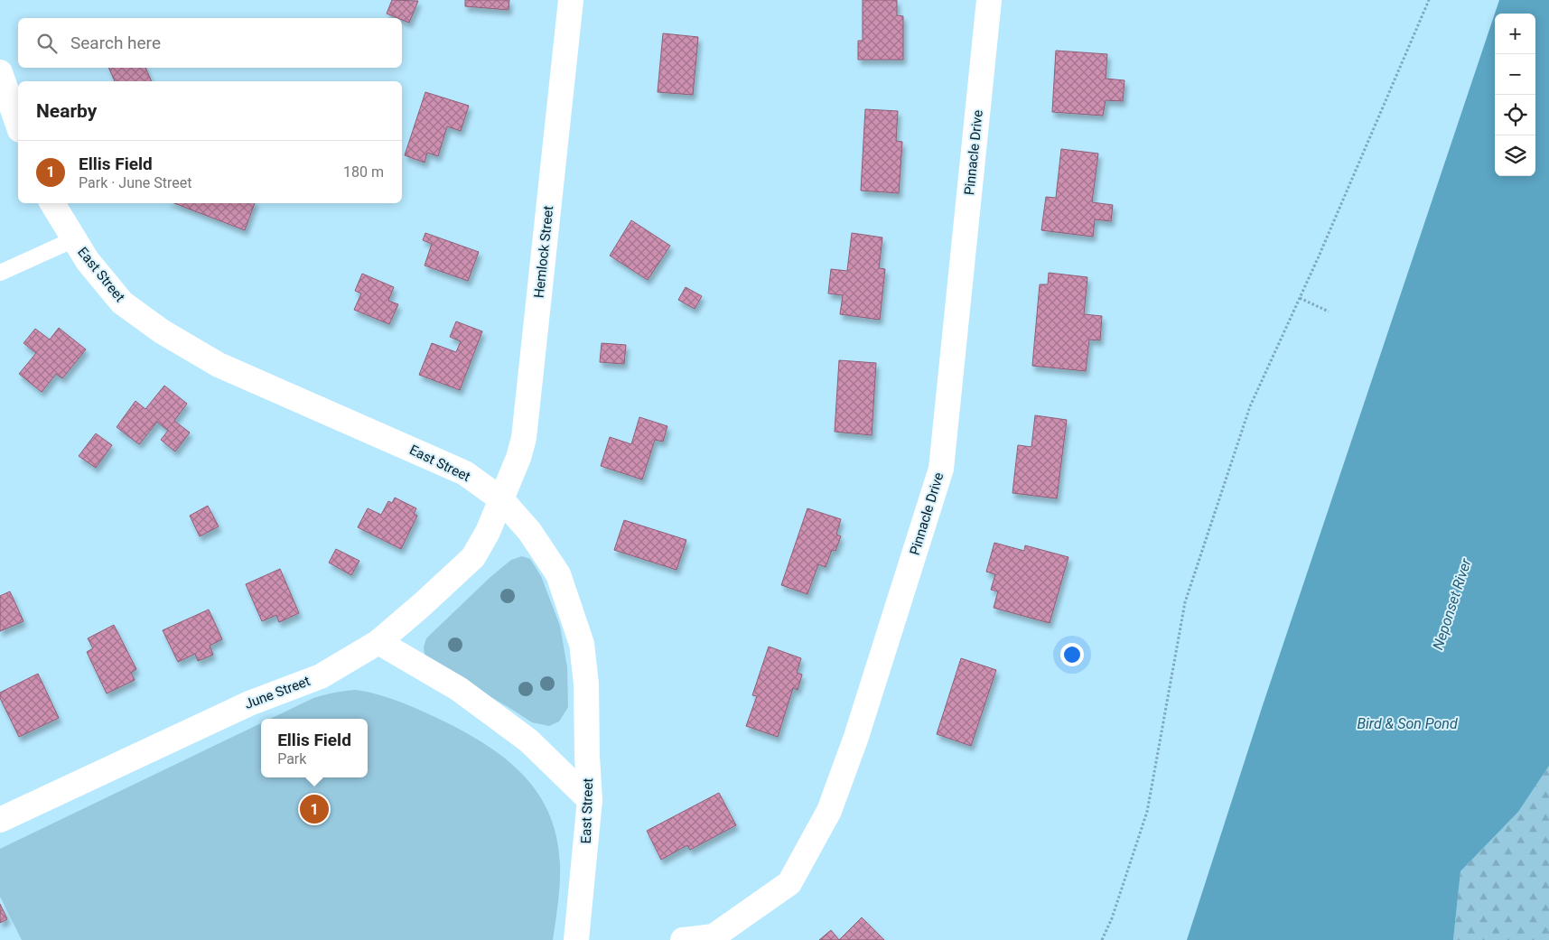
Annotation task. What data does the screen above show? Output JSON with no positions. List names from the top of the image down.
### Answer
{
  "streets": {
    "street": [
      "Pinnacle Drive",
      "Hemlock Street",
      "East Street",
      "June Street"
    ]
  },
  "crossings": [
    ["Hemlock Street", "East Street"],
    ["Hemlock Street", "June Street"],
    ["East Street", "June Street"]
  ],
  "water": ["Neponset River", "Bird & Son Pond"],
  "page": {
    "map_buttons": ["+", "−"],
    "search": "Search here",
    "heading": "Nearby",
    "list": [
      {
        "mark": "1",
        "name": "Ellis Field",
        "note": "Park · June Street",
        "value": "180 m"
      }
    ],
    "popup": ["Ellis Field", "Park"],
    "pins": "1"
  }
}
